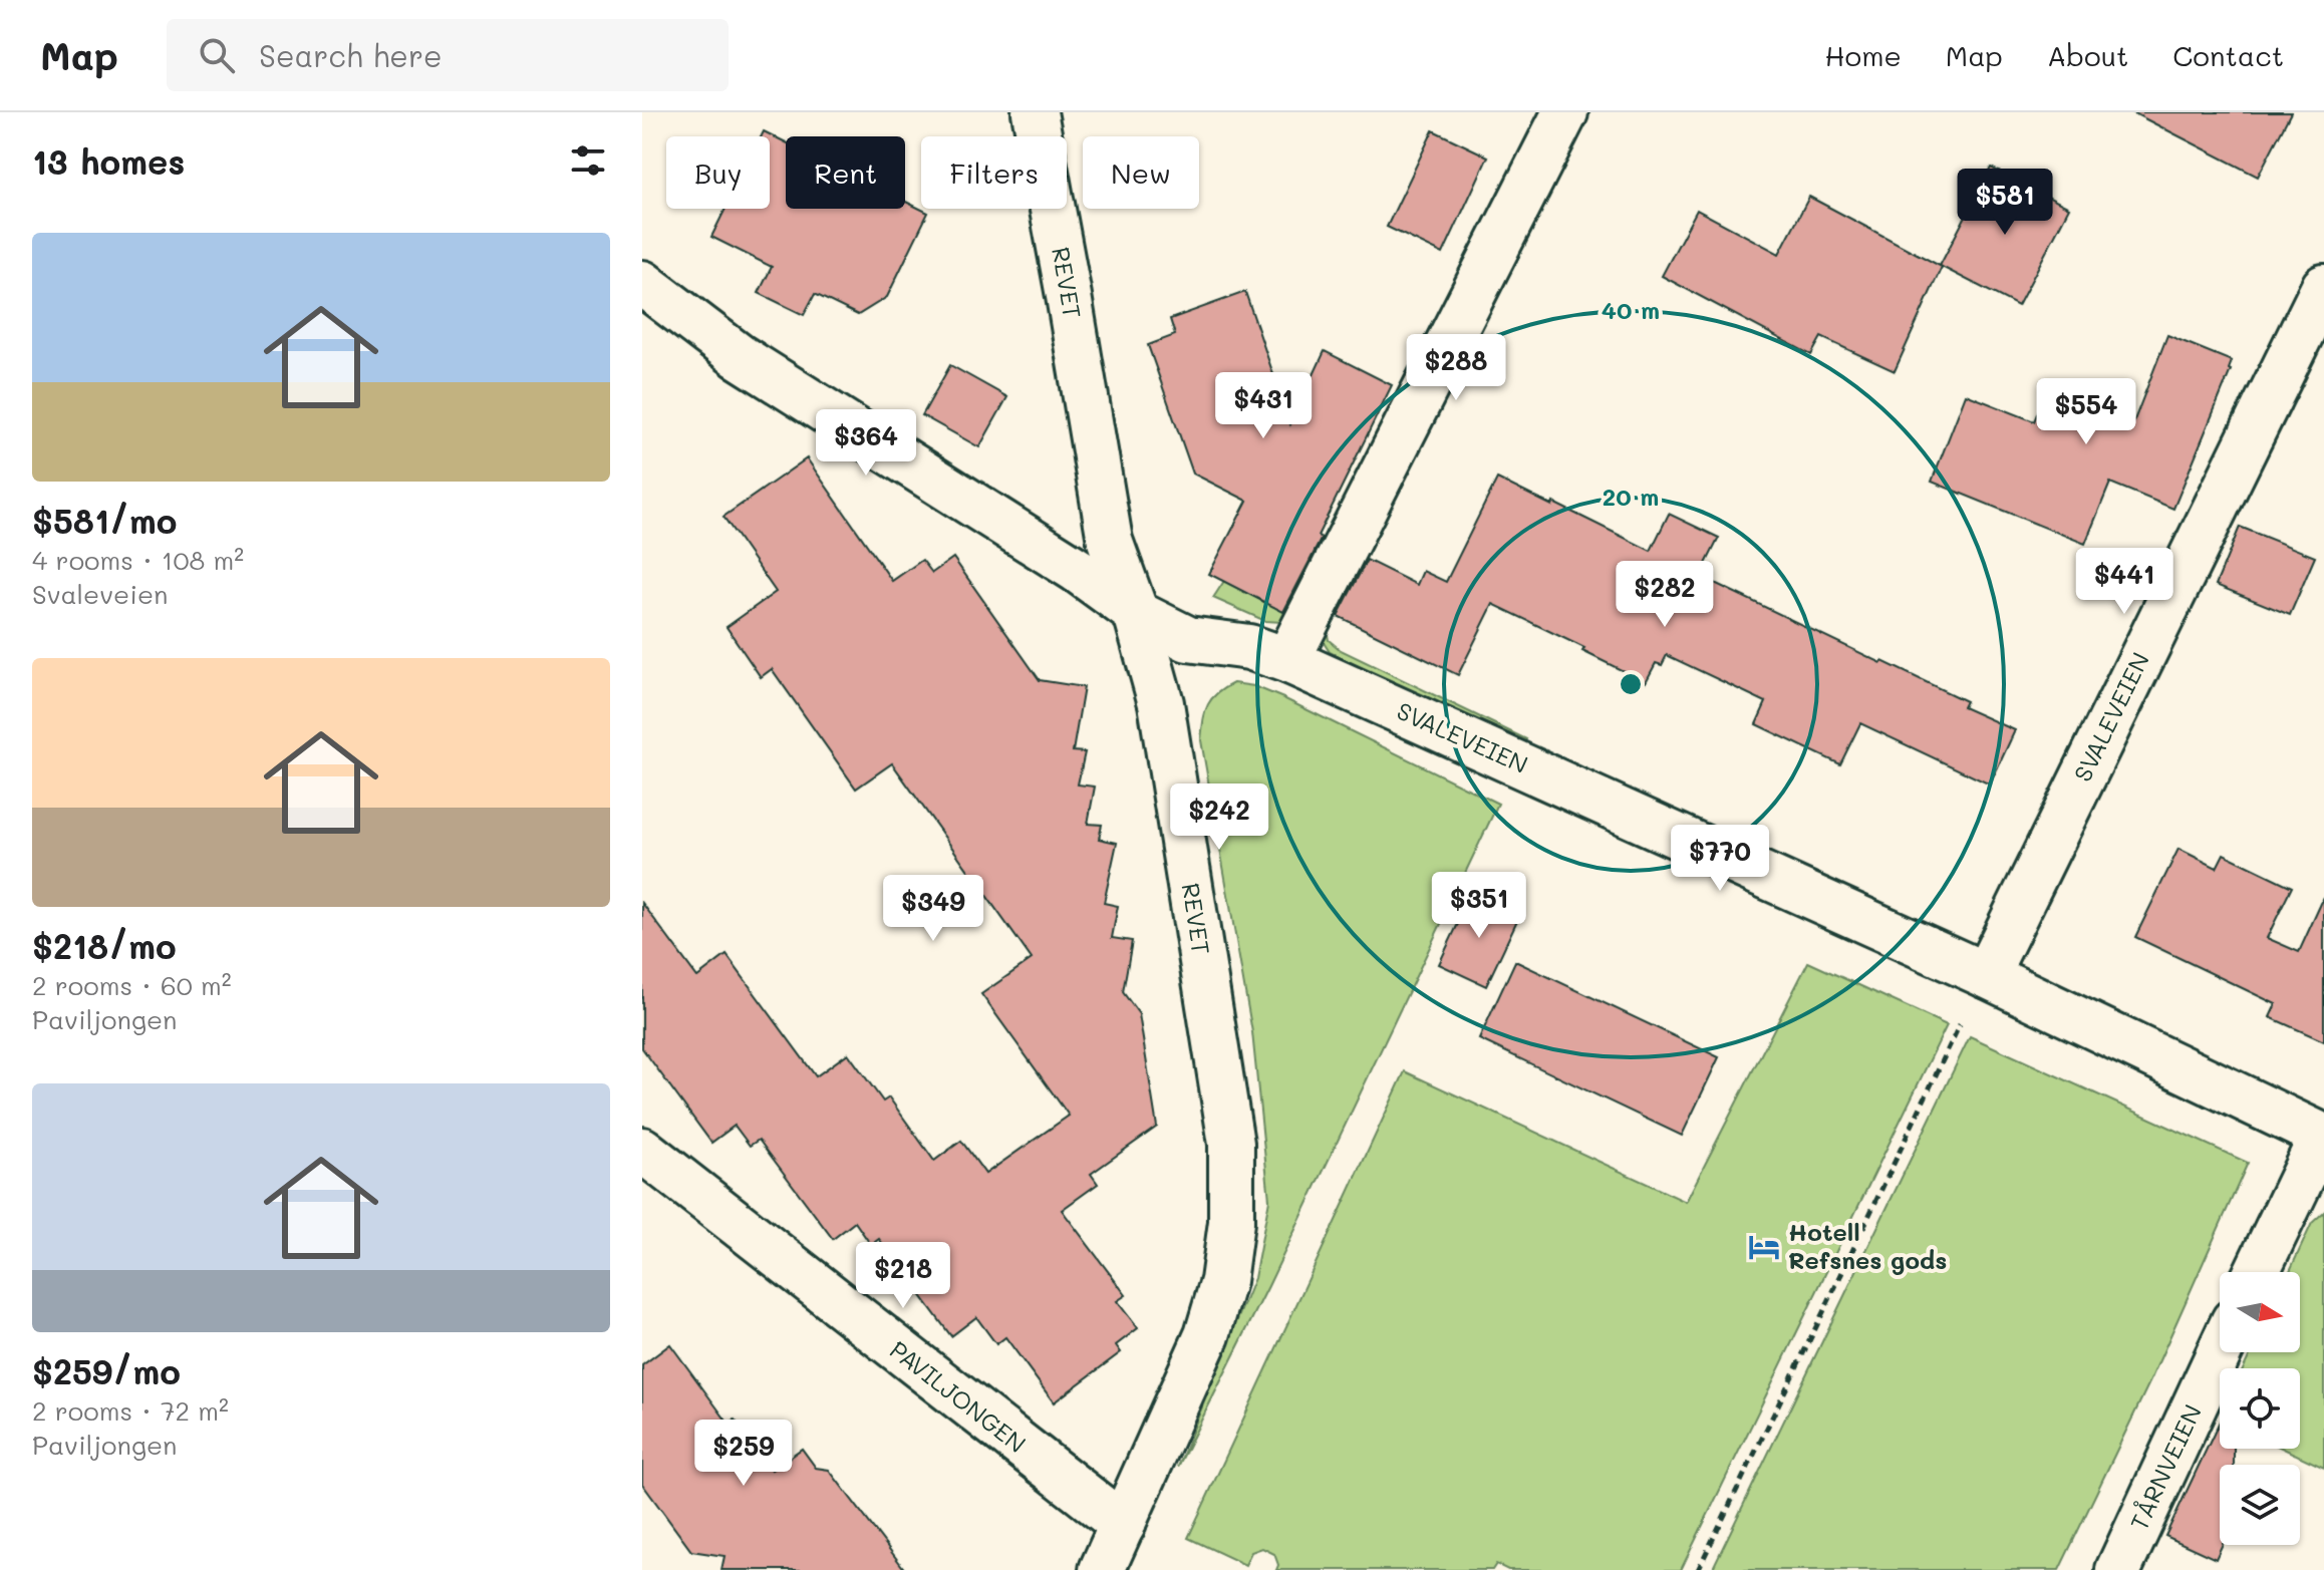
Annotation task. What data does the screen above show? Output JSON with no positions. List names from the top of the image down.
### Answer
{
  "streets": {
    "street": [
      "REVET",
      "SVALEVEIEN",
      "PAVILJONGEN",
      "TÅRNVEIEN"
    ]
  },
  "crossings": [
    ["REVET", "SVALEVEIEN"],
    ["REVET", "PAVILJONGEN"]
  ],
  "places": {
    "hotel": ["Hotell Refsnes gods"]
  },
  "north": "right",
  "page": {
    "header": "Map",
    "search": "Search here",
    "nav": [
      "Home",
      "Map",
      "About",
      "Contact"
    ],
    "heading": "13 homes",
    "chip": [
      "Buy",
      "Rent",
      "Filters",
      "New"
    ],
    "price": [
      "$581",
      "$288",
      "$431",
      "$554",
      "$364",
      "$441",
      "$282",
      "$242",
      "$770",
      "$351",
      "$349",
      "$218",
      "$259"
    ],
    "list": [
      {
        "name": "$581/mo",
        "note": "4 rooms · 108 m² · Svaleveien"
      },
      {
        "name": "$218/mo",
        "note": "2 rooms · 60 m² · Paviljongen"
      },
      {
        "name": "$259/mo",
        "note": "2 rooms · 72 m² · Paviljongen"
      }
    ]
  },
  "rings": ["40 m", "20 m"]
}
